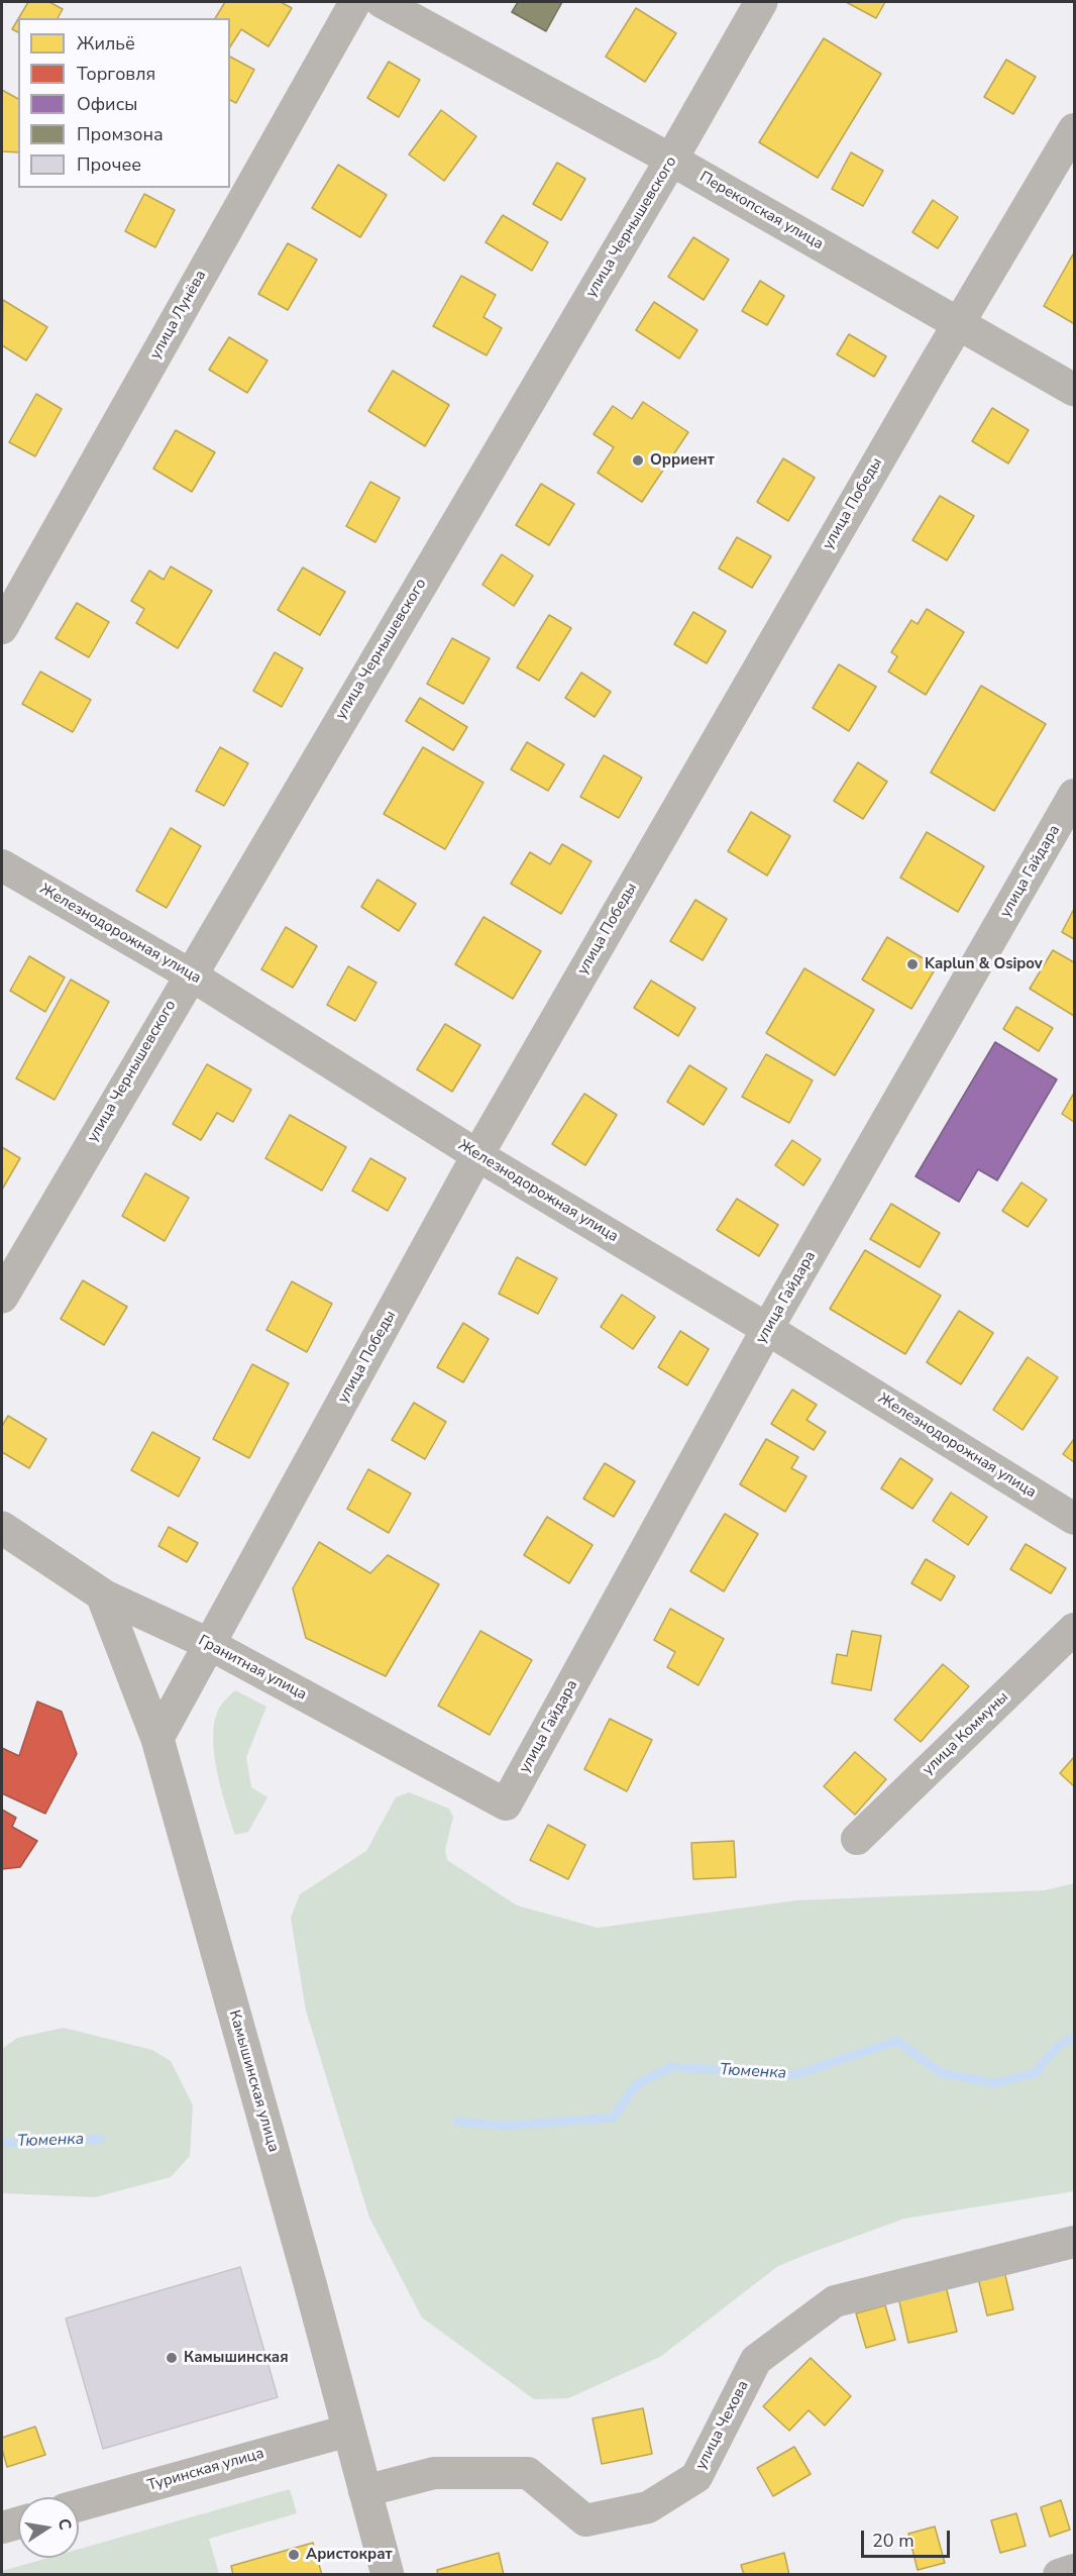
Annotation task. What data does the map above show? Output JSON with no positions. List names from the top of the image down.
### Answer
{
  "streets": {
    "street": [
      "Перекопская улица",
      "улица Чернышевского",
      "улица Лунёва",
      "улица Победы",
      "улица Гайдара",
      "Железнодорожная улица",
      "Гранитная улица",
      "улица Коммуны",
      "Камышинская улица",
      "улица Чехова",
      "Туринская улица"
    ]
  },
  "crossings": [
    ["Перекопская улица", "улица Чернышевского"],
    ["Перекопская улица", "улица Победы"],
    ["улица Чернышевского", "Железнодорожная улица"],
    ["улица Победы", "Железнодорожная улица"],
    ["улица Победы", "Гранитная улица"],
    ["улица Победы", "Камышинская улица"],
    ["улица Гайдара", "Железнодорожная улица"],
    ["улица Гайдара", "Гранитная улица"],
    ["Гранитная улица", "Камышинская улица"],
    ["Камышинская улица", "улица Чехова"],
    ["Камышинская улица", "Туринская улица"]
  ],
  "water": ["Тюменка"],
  "places": [
    "Орриент",
    "Kaplun & Osipov",
    "Камышинская",
    "Аристократ"
  ],
  "legend": [
    "Жильё",
    "Торговля",
    "Офисы",
    "Промзона",
    "Прочее"
  ],
  "scale_bar": "20 m",
  "north": "right"
}
